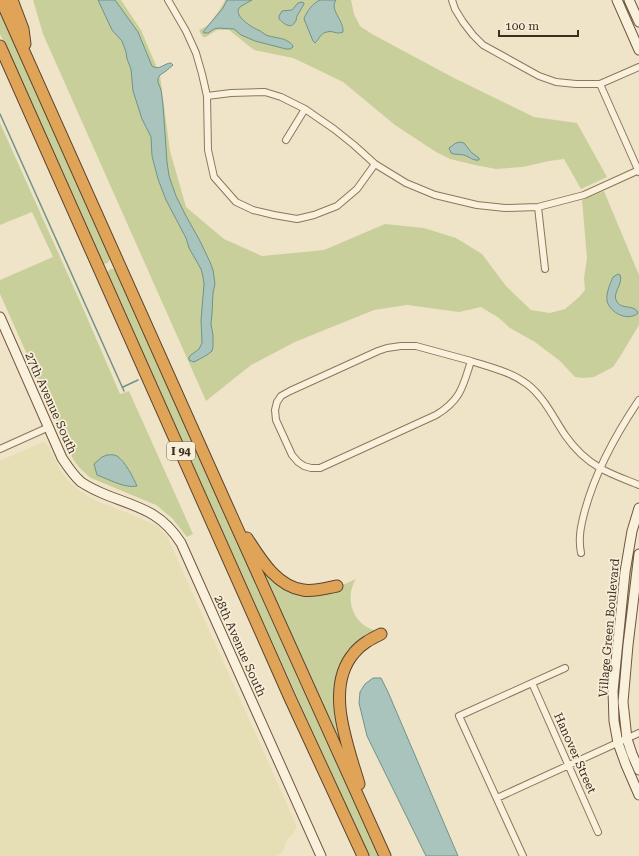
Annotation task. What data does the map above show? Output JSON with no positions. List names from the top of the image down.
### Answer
{
  "streets": {
    "highway": ["I 94"],
    "street": [
      "27th Avenue South",
      "Village Green Boulevard",
      "28th Avenue South",
      "Hanover Street"
    ]
  },
  "crossings": [
    ["27th Avenue South", "28th Avenue South"]
  ],
  "scale_bar": "100 m"
}
